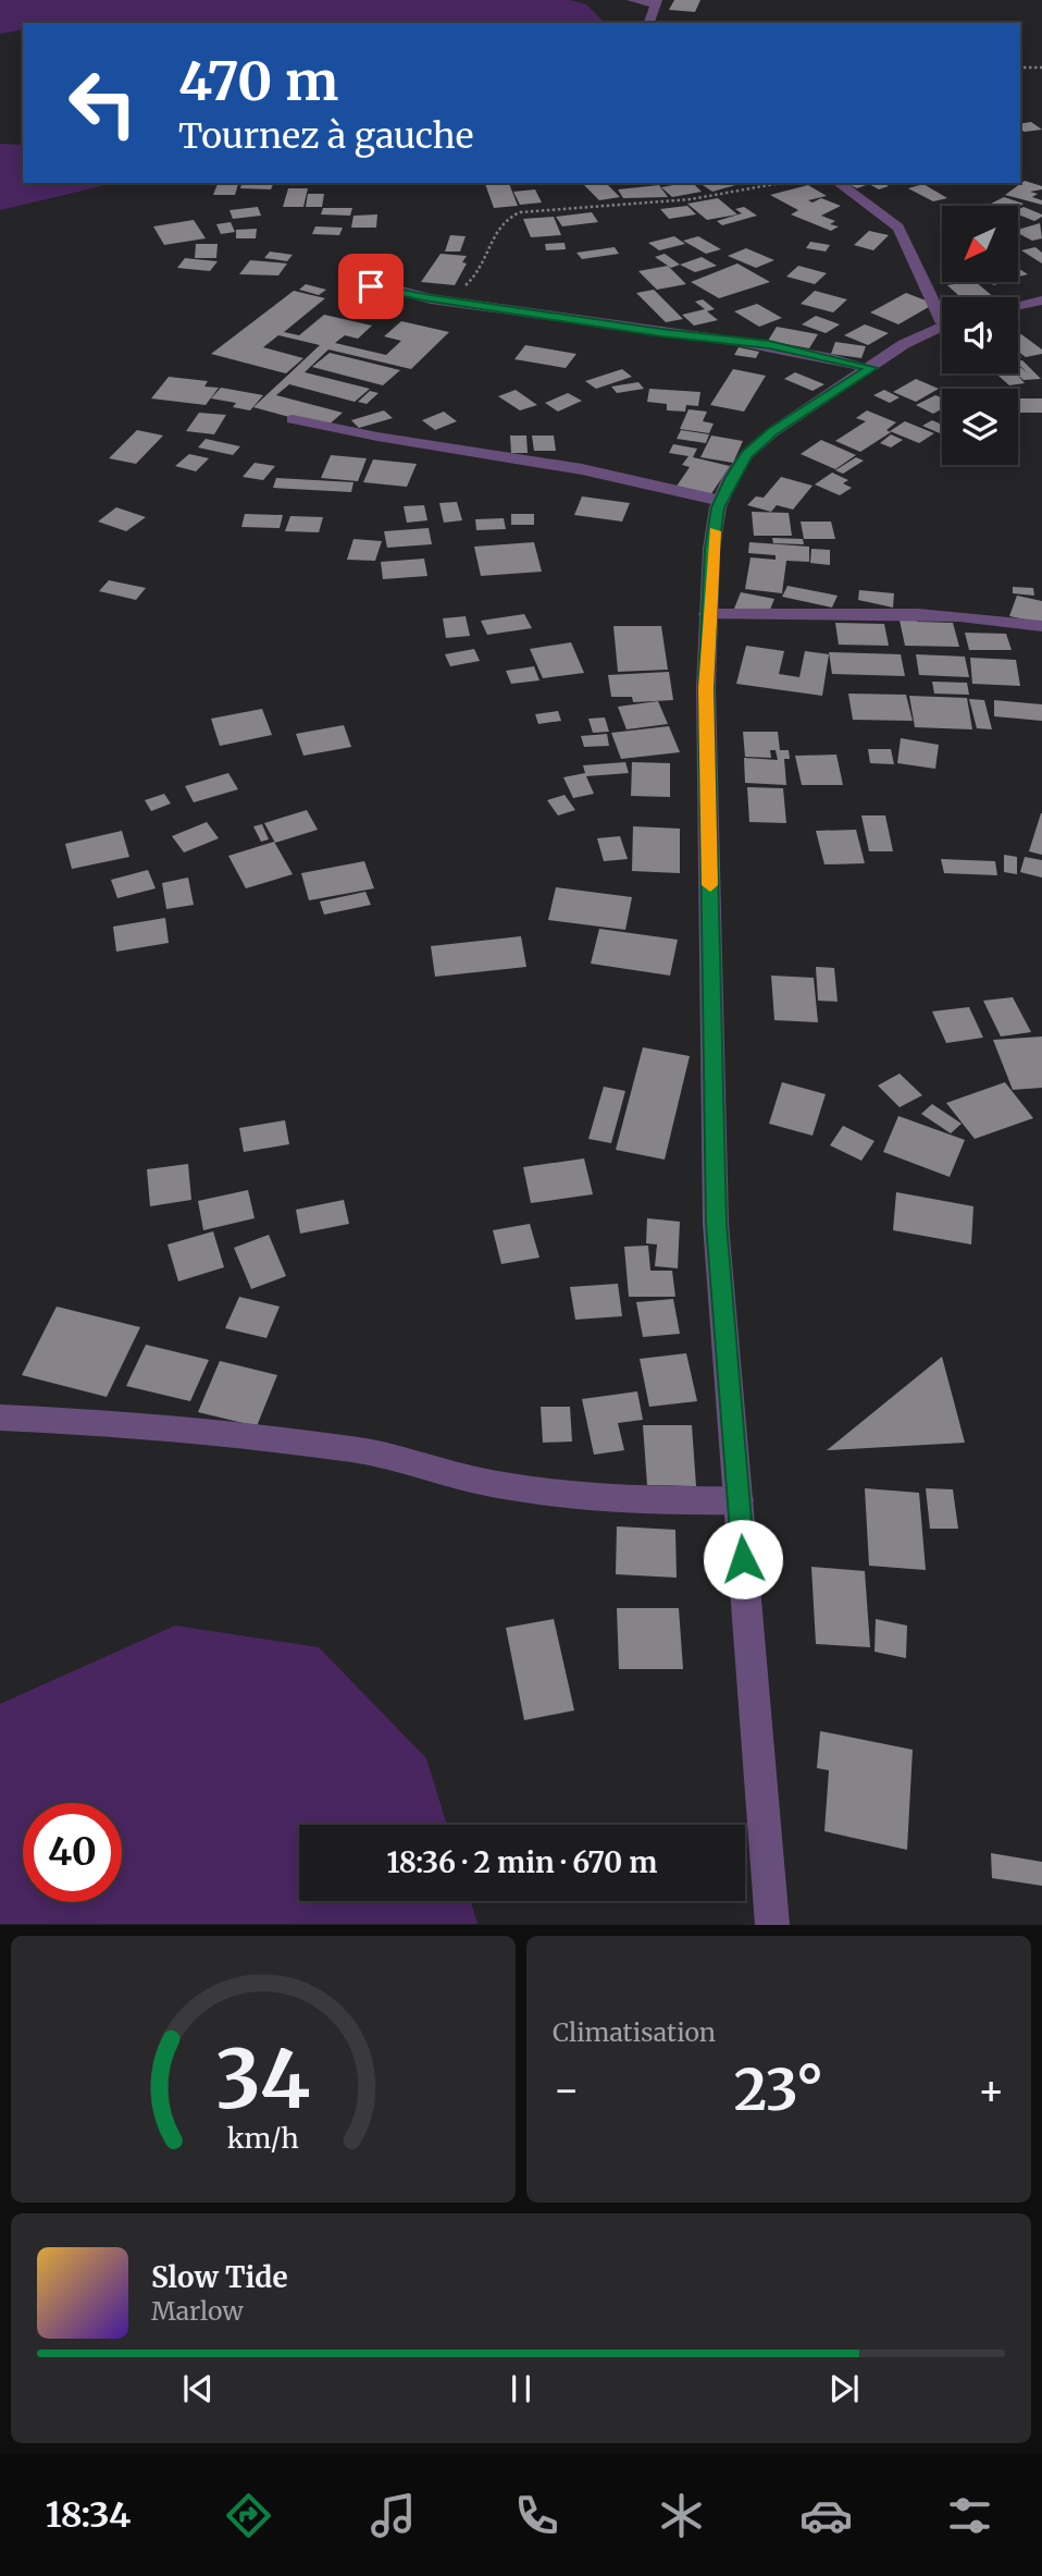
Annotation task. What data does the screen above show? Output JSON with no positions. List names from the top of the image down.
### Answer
{
  "north": "bottom left",
  "page": {
    "turn": ["470 m", "Tournez à gauche"],
    "limit": "40",
    "trip": "18:36 · 2 min · 670 m",
    "tile": "Climatisation",
    "heat": ["−", "23°", "+"],
    "song": ["Slow Tide", "Marlow"],
    "tabs": "18:34",
    "gauge": ["34", "km/h"]
  }
}
